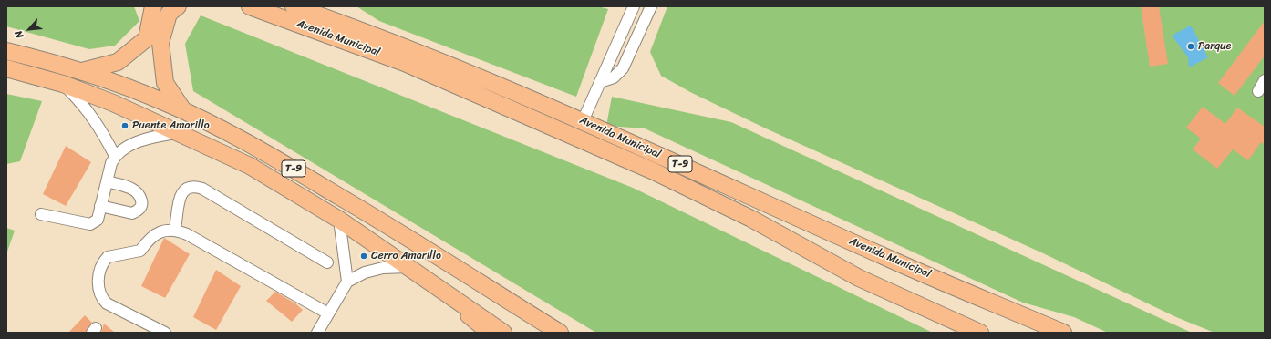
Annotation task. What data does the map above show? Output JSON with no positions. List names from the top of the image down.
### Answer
{
  "streets": {
    "highway": ["Avenida Municipal", "T-9"]
  },
  "places": ["Parque", "Puente Amarillo", "Cerro Amarillo"],
  "north": "bottom left"
}
